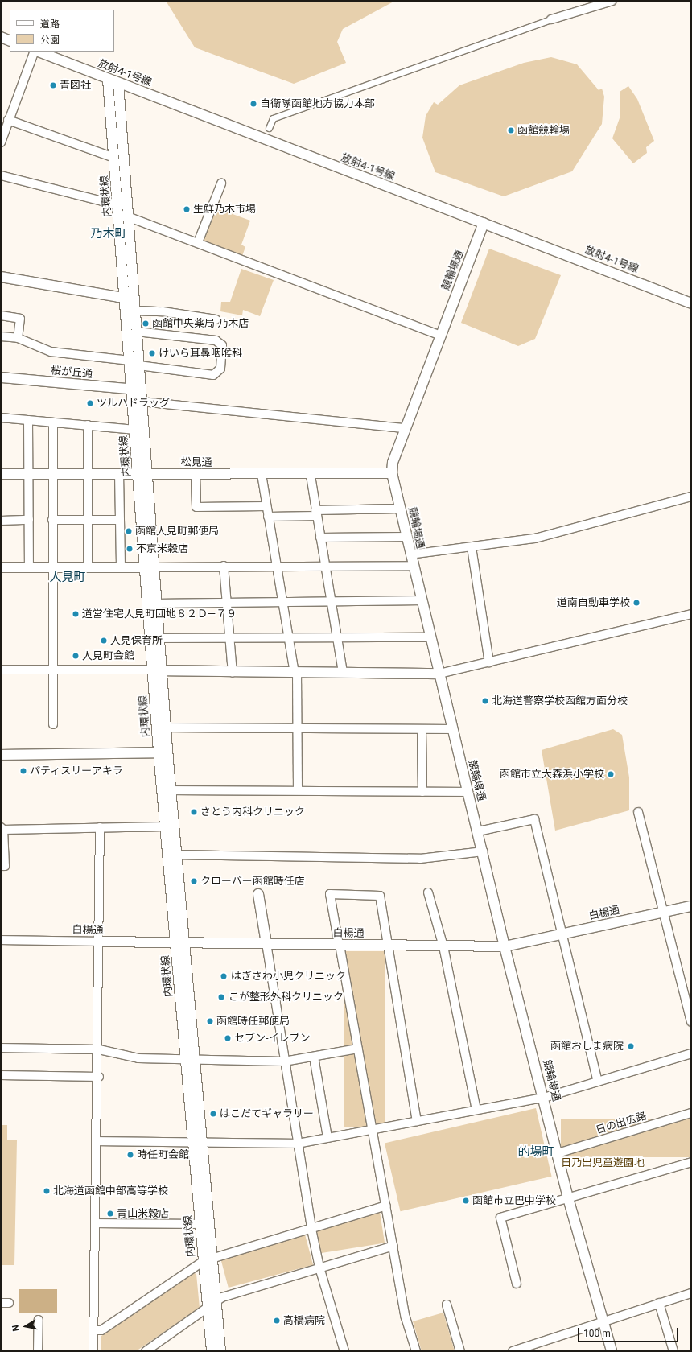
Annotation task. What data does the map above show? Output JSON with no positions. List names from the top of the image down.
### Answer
{
  "streets": {
    "street": [
      "放射4-1号線",
      "内環状線",
      "競輪場通",
      "桜が丘通",
      "松見通",
      "白楊通",
      "日の出広路"
    ]
  },
  "crossings": [
    ["放射4-1号線", "内環状線"],
    ["放射4-1号線", "競輪場通"],
    ["内環状線", "桜が丘通"],
    ["内環状線", "松見通"],
    ["内環状線", "白楊通"],
    ["競輪場通", "松見通"],
    ["競輪場通", "白楊通"],
    ["競輪場通", "日の出広路"]
  ],
  "districts": ["乃木町", "人見町", "的場町"],
  "parks": ["日乃出児童遊園地"],
  "places": [
    "青図社",
    "自衛隊函館地方協力本部",
    "函館競輪場",
    "生鮮乃木市場",
    "函館中央薬局 乃木店",
    "けいら耳鼻咽喉科",
    "ツルハドラッグ",
    "函館人見町郵便局",
    "不京米穀店",
    "道南自動車学校",
    "道営住宅人見町団地８２Ｄ―７９",
    "人見保育所",
    "人見町会館",
    "北海道警察学校函館方面分校",
    "パティスリーアキラ",
    "函館市立大森浜小学校",
    "さとう内科クリニック",
    "クローバー函館時任店",
    "はぎさわ小児クリニック",
    "こが整形外科クリニック",
    "函館時任郵便局",
    "セブン-イレブン",
    "函館おしま病院",
    "はこだてギャラリー",
    "時任町会館",
    "北海道函館中部高等学校",
    "函館市立巴中学校",
    "青山米穀店",
    "高橋病院"
  ],
  "legend": ["道路", "公園"],
  "scale_bar": "100 m",
  "north": "left"
}
